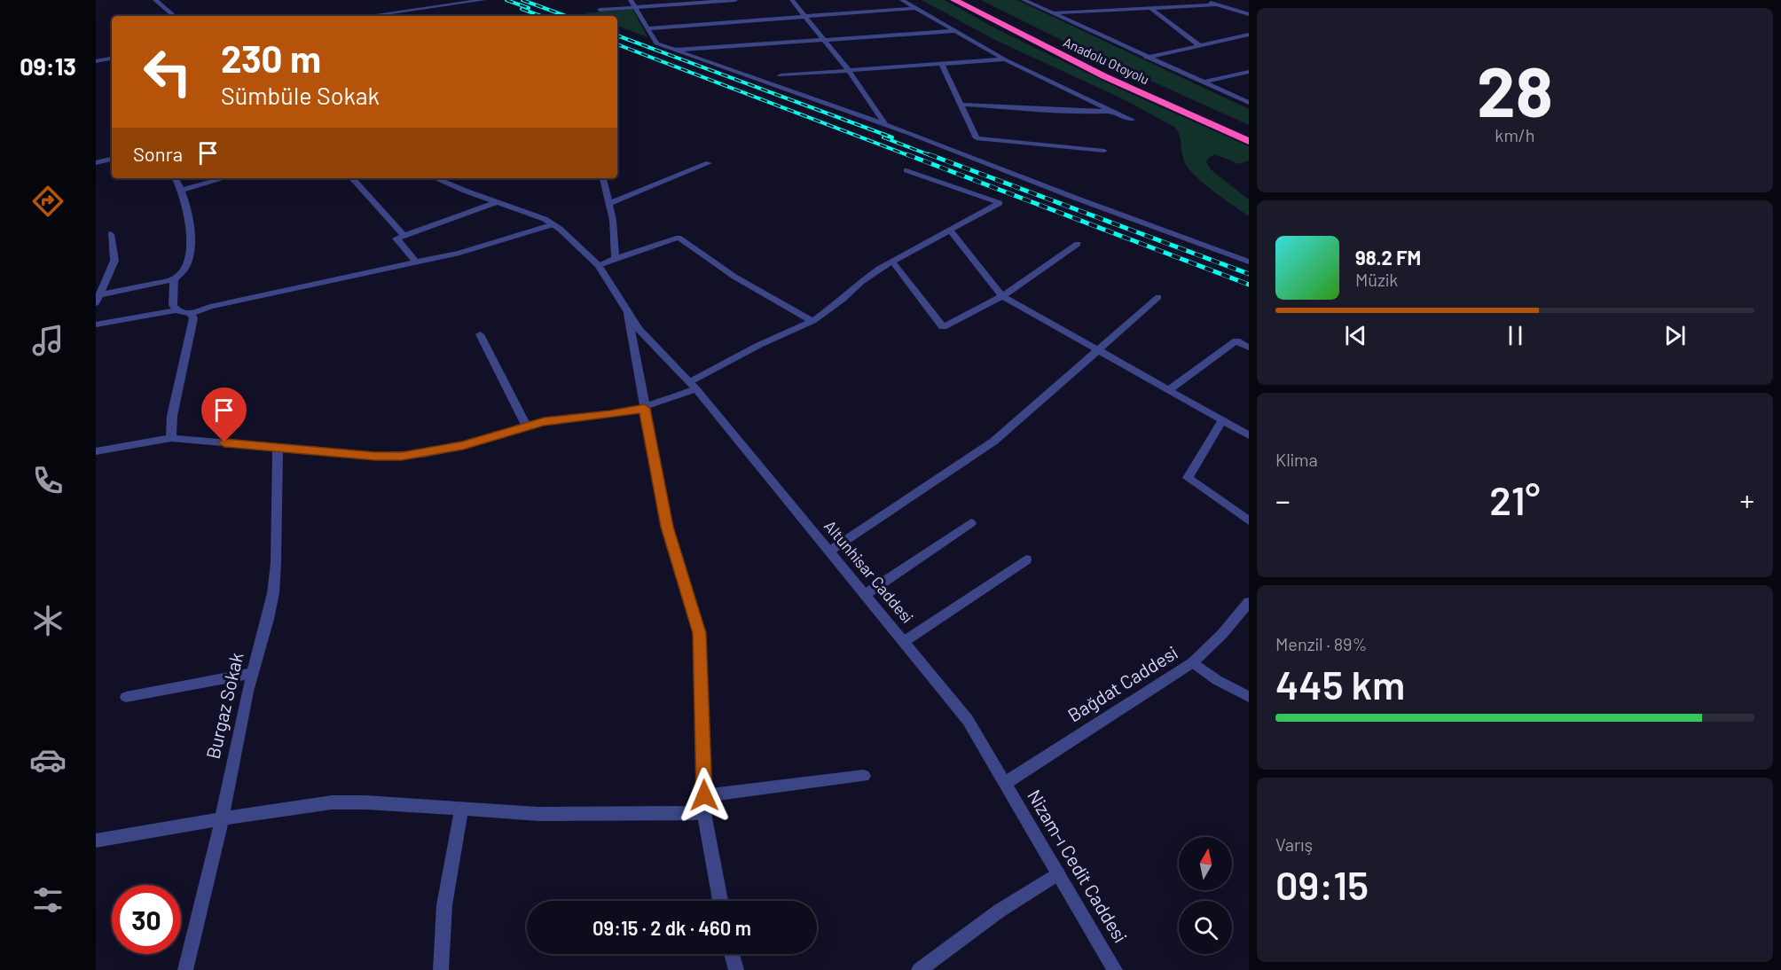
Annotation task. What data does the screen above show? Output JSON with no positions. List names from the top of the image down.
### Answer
{
  "streets": {
    "highway": ["Anadolu Otoyolu"],
    "street": [
      "Altunhisar Caddesi",
      "Bağdat Caddesi",
      "Burgaz Sokak",
      "Nizam-ı Cedit Caddesi"
    ]
  },
  "crossings": [
    ["Altunhisar Caddesi", "Bağdat Caddesi"],
    ["Altunhisar Caddesi", "Nizam-ı Cedit Caddesi"],
    ["Bağdat Caddesi", "Nizam-ı Cedit Caddesi"]
  ],
  "north": "top",
  "page": {
    "tabs": "09:13",
    "tile": [
      ["28", "km/h"],
      "Klima",
      ["Menzil · 89%", "445 km"],
      ["Varış", "09:15"]
    ],
    "turn": ["230 m", "Sümbüle Sokak"],
    "then": "Sonra",
    "song": ["98.2 FM", "Müzik"],
    "heat": ["−", "21°", "+"],
    "limit": "30",
    "trip": "09:15 · 2 dk · 460 m"
  }
}
